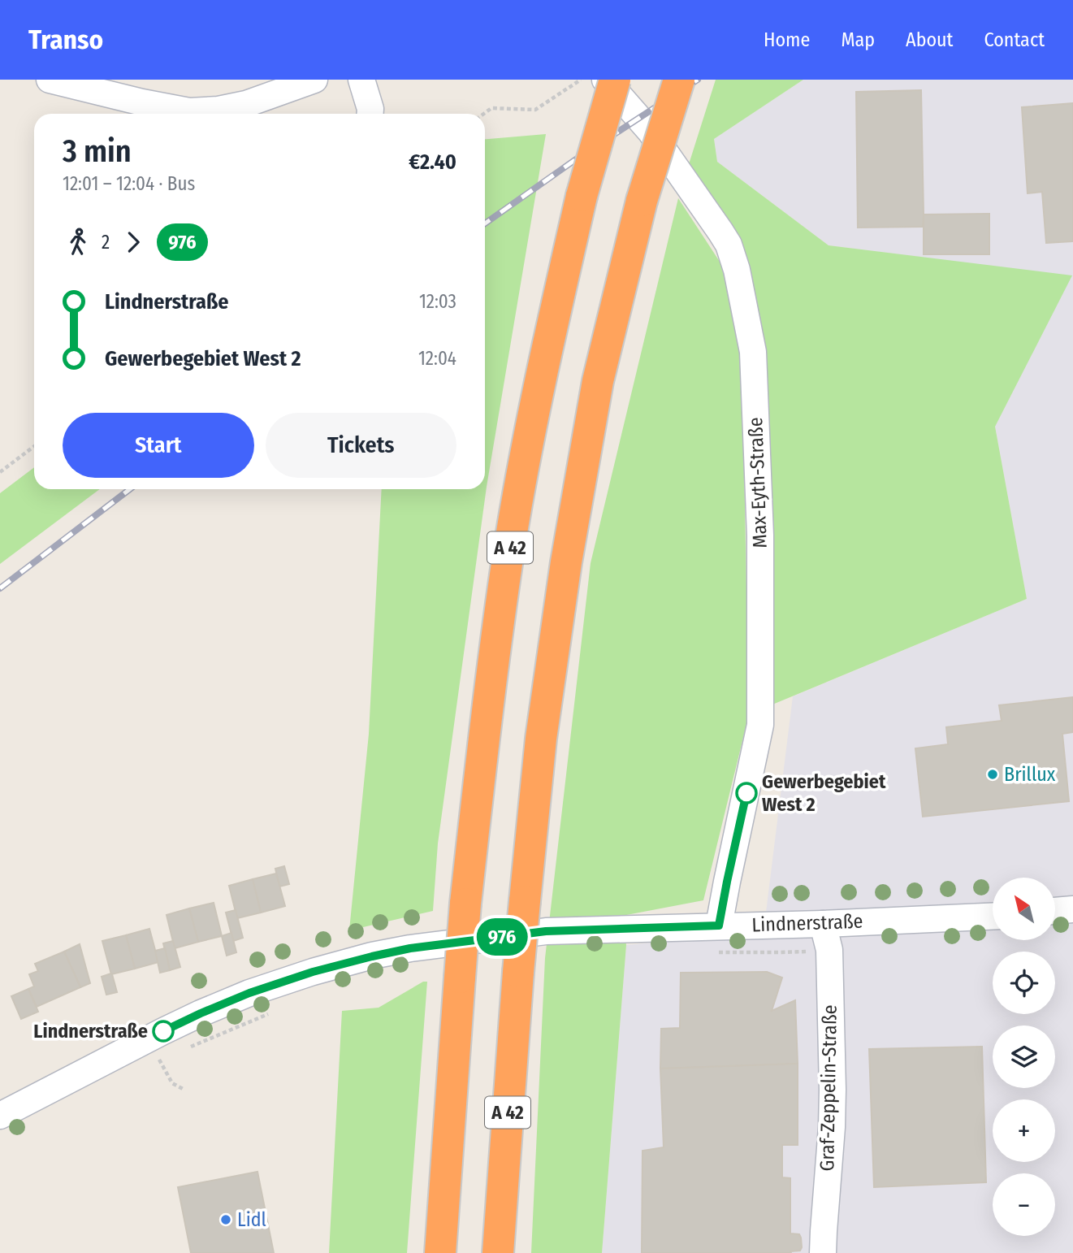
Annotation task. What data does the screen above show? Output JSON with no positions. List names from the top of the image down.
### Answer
{
  "streets": {
    "highway": ["A 42"],
    "street": ["Max-Eyth-Straße", "Lindnerstraße", "Graf-Zeppelin-Straße"]
  },
  "crossings": [
    ["Max-Eyth-Straße", "Lindnerstraße"],
    ["Lindnerstraße", "Graf-Zeppelin-Straße"]
  ],
  "places": [
    "Brillux",
    "Gewerbegebiet West 2",
    "Lindnerstraße",
    "Lidl"
  ],
  "lines": ["bus line 976"],
  "north": "top left",
  "page": {
    "header": "Transo",
    "nav": [
      "Home",
      "Map",
      "About",
      "Contact"
    ],
    "on_map": "976",
    "heading": ["3 min", "12:01 – 12:04 · Bus", "€2.40"],
    "legs": ["2", "976"],
    "list": [
      {
        "name": "Lindnerstraße",
        "value": "12:03"
      },
      {
        "name": "Gewerbegebiet West 2",
        "value": "12:04"
      }
    ],
    "buttons": ["Start", "Tickets"],
    "map_buttons": ["+", "−"]
  }
}
